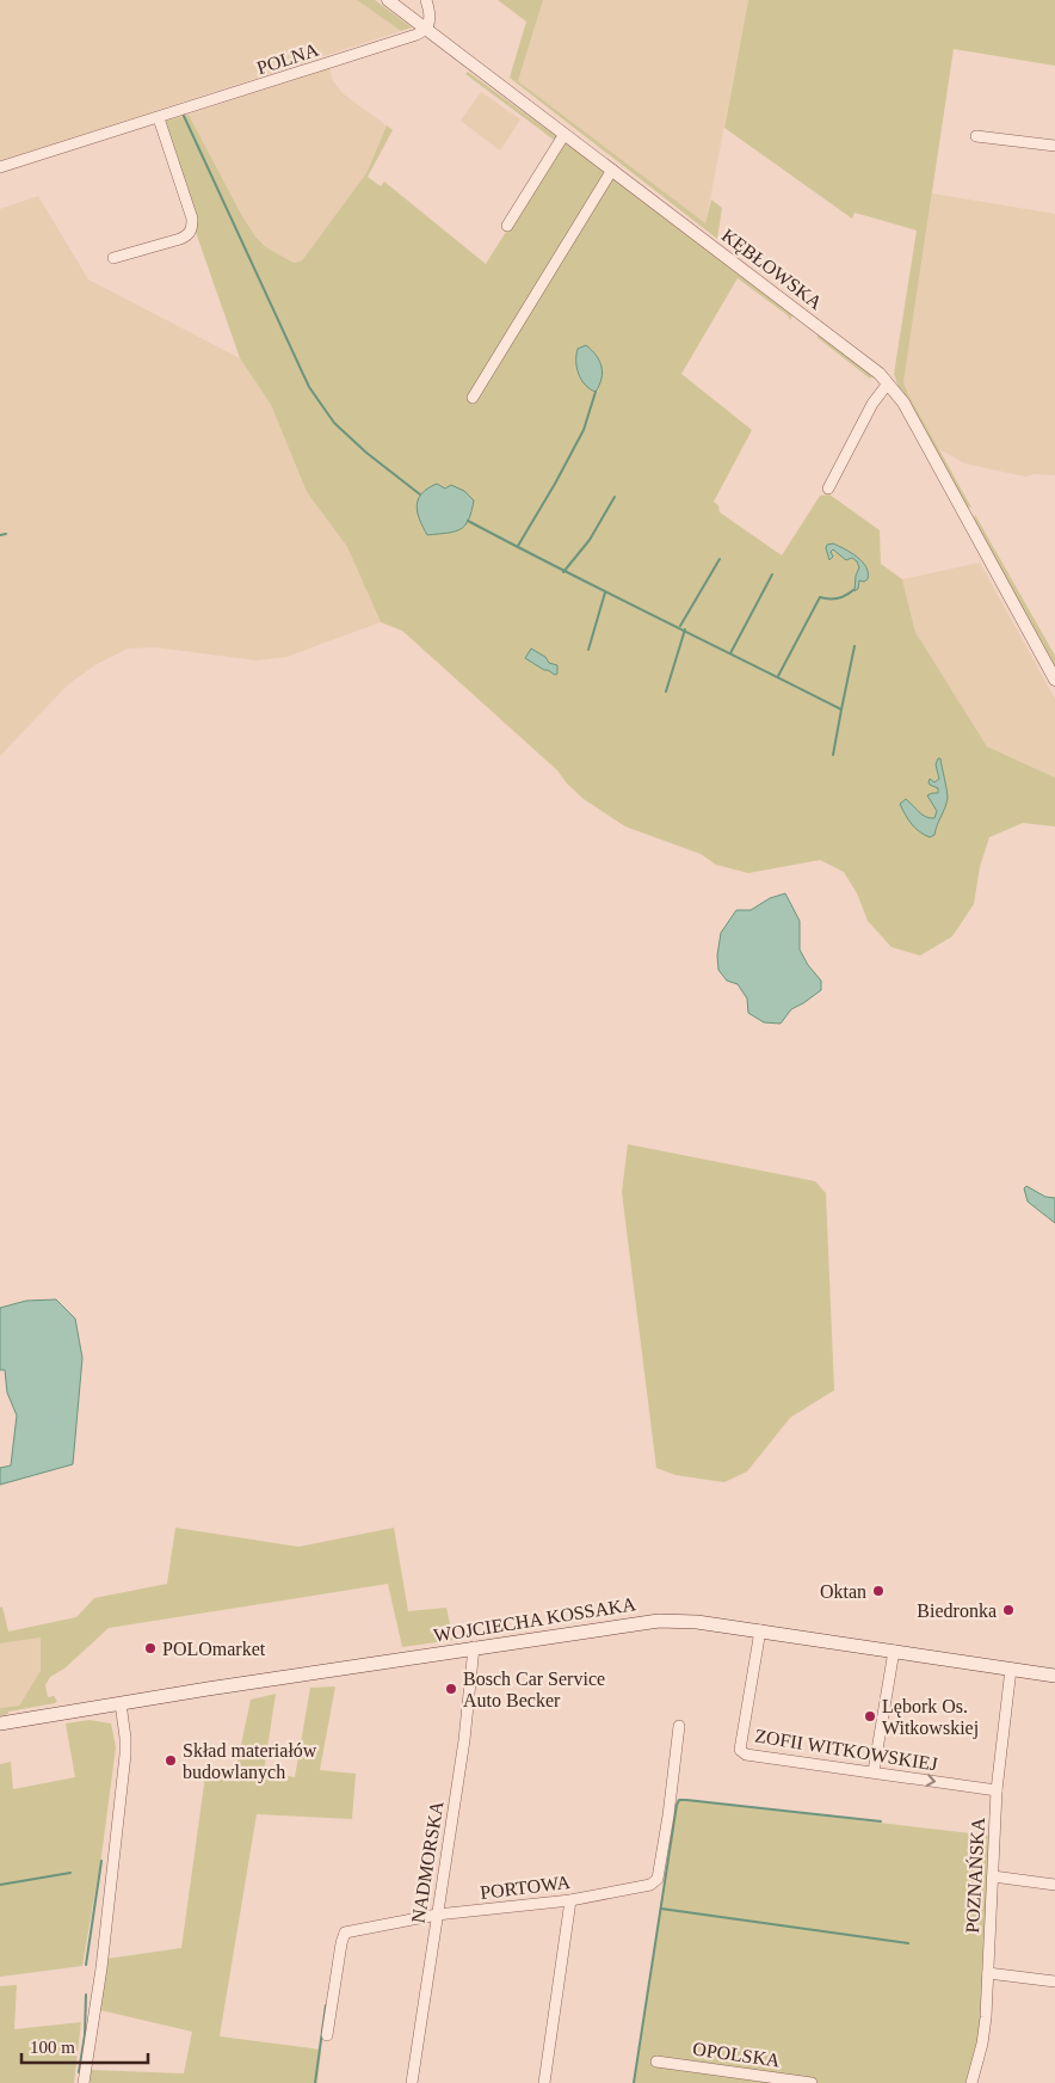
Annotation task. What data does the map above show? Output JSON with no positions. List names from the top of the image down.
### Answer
{
  "streets": {
    "main road": ["WOJCIECHA KOSSAKA"],
    "street": [
      "POLNA",
      "KĘBŁOWSKA",
      "ZOFII WITKOWSKIEJ",
      "NADMORSKA",
      "POZNAŃSKA",
      "PORTOWA",
      "OPOLSKA"
    ]
  },
  "crossings": [
    ["POLNA", "KĘBŁOWSKA"],
    ["WOJCIECHA KOSSAKA", "ZOFII WITKOWSKIEJ"],
    ["WOJCIECHA KOSSAKA", "NADMORSKA"],
    ["WOJCIECHA KOSSAKA", "POZNAŃSKA"],
    ["ZOFII WITKOWSKIEJ", "POZNAŃSKA"],
    ["NADMORSKA", "PORTOWA"]
  ],
  "places": [
    "Oktan",
    "Biedronka",
    "POLOmarket",
    "Bosch Car Service Auto Becker",
    "Lębork Os. Witkowskiej",
    "Skład materiałów budowlanych"
  ],
  "scale_bar": "100 m"
}
